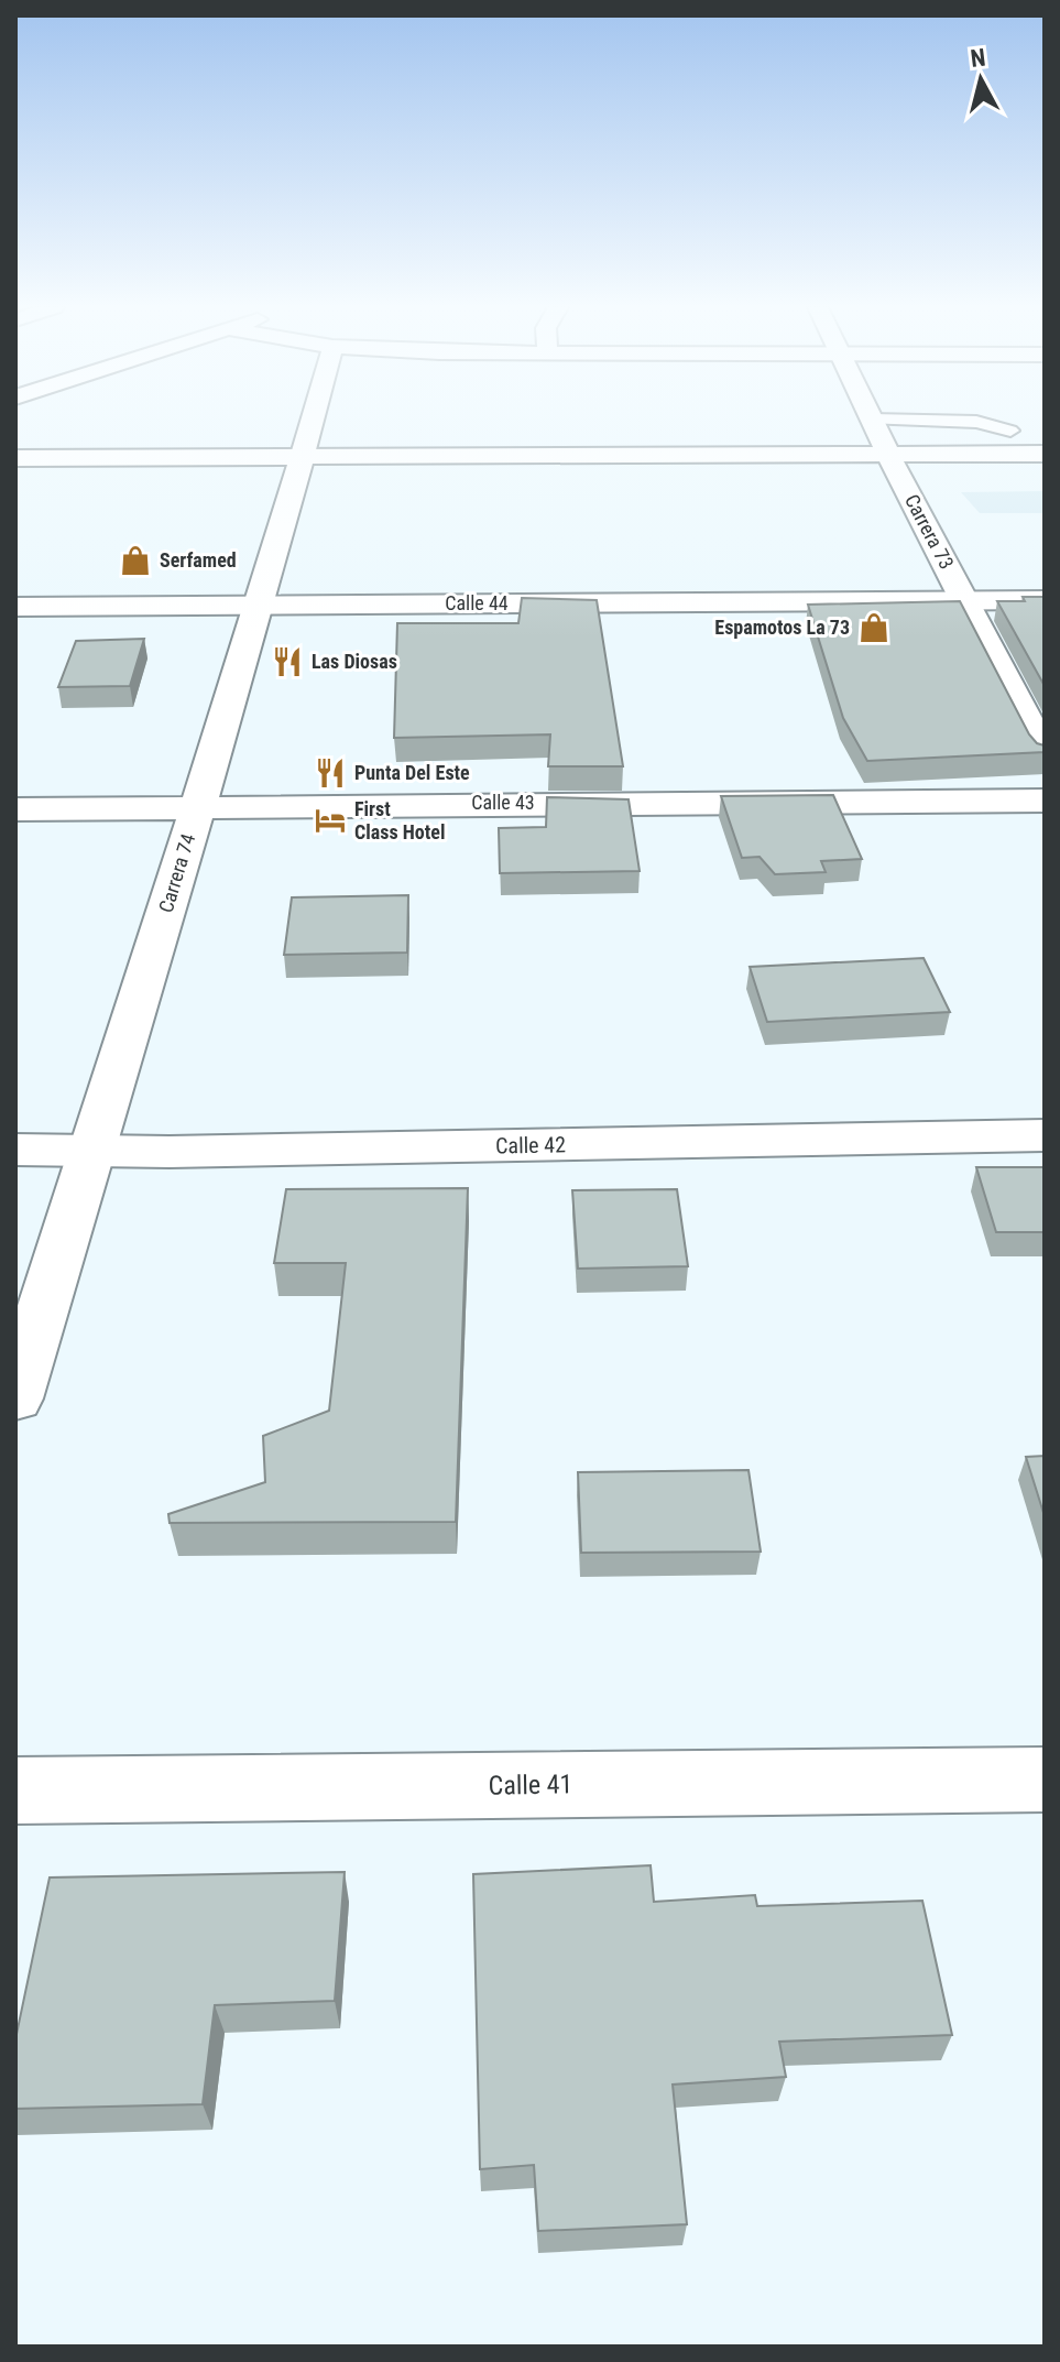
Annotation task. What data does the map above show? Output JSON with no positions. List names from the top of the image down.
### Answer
{
  "streets": {
    "street": [
      "Carrera 73",
      "Calle 44",
      "Calle 43",
      "Carrera 74",
      "Calle 42",
      "Calle 41"
    ]
  },
  "crossings": [
    ["Carrera 73", "Calle 44"],
    ["Calle 44", "Carrera 74"],
    ["Calle 43", "Carrera 74"],
    ["Carrera 74", "Calle 42"]
  ],
  "places": {
    "shop": ["Serfamed", "Espamotos La 73"],
    "restaurant": ["Las Diosas", "Punta Del Este"],
    "hotel": ["First Class Hotel"]
  },
  "north": "top"
}
